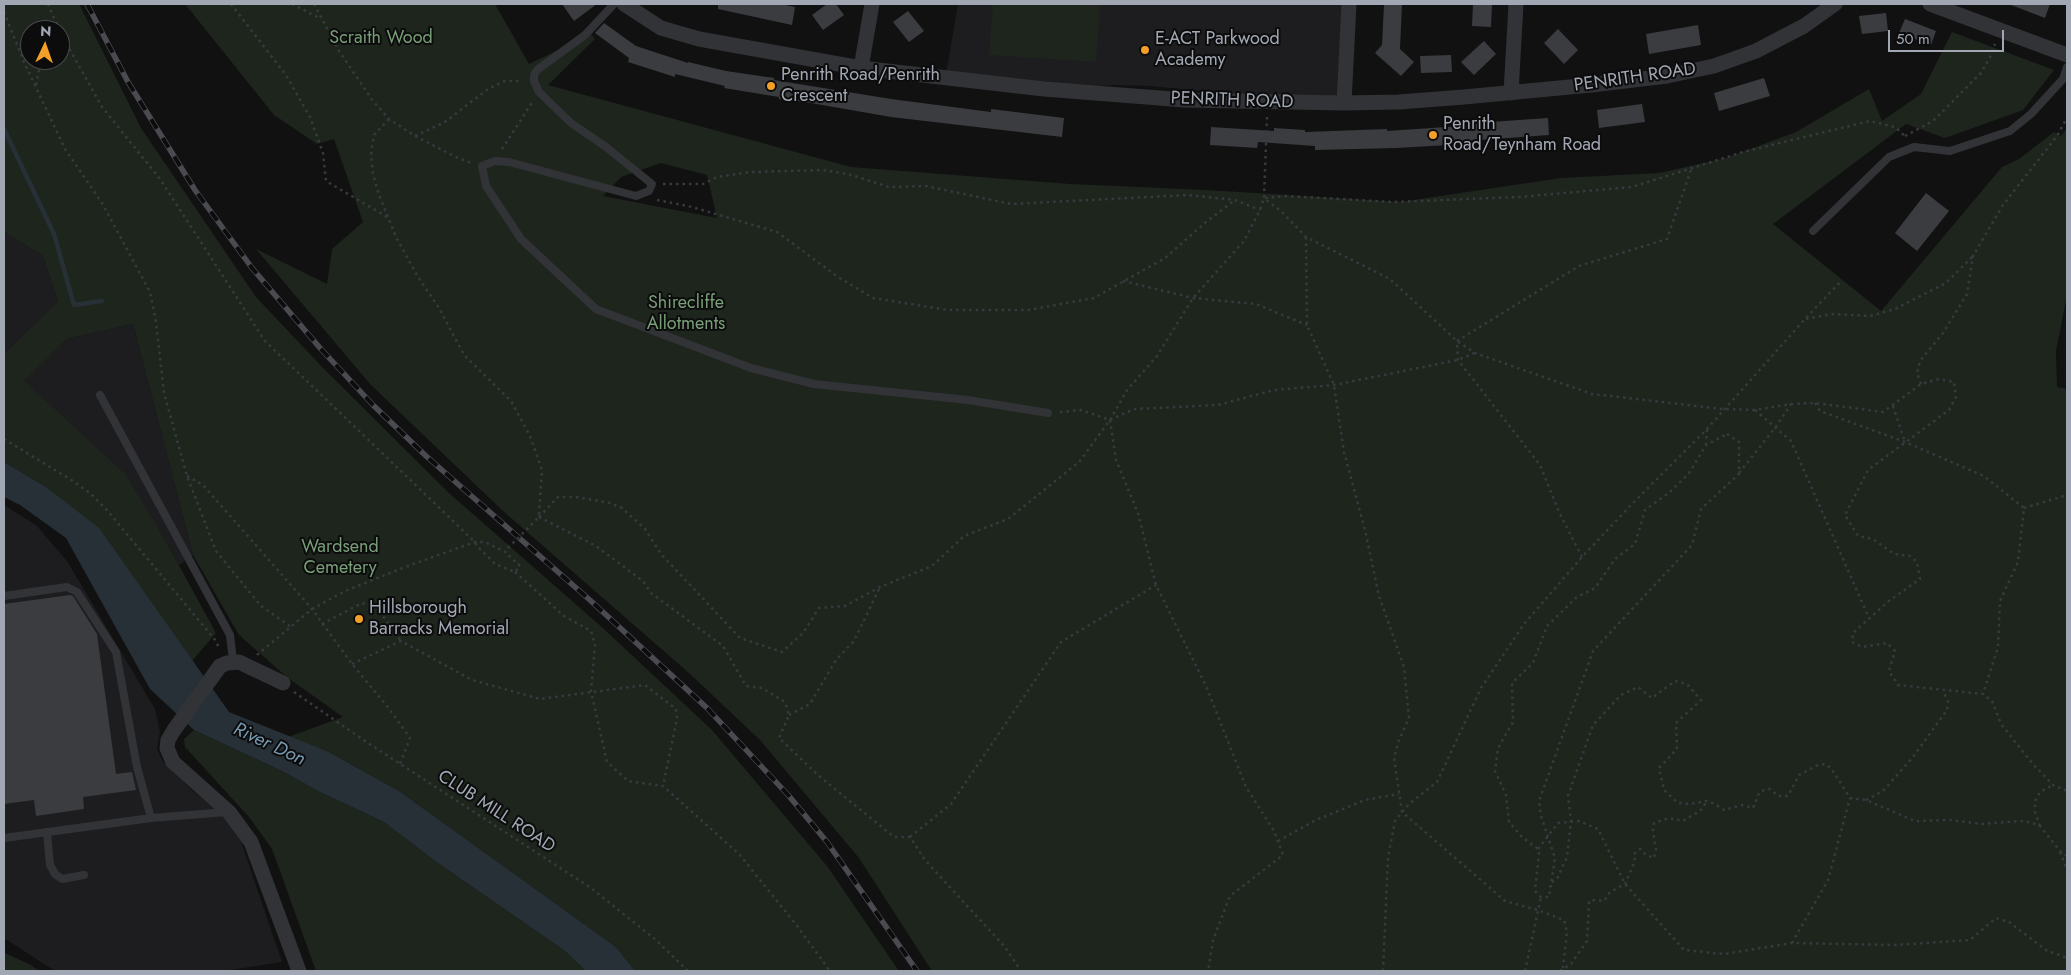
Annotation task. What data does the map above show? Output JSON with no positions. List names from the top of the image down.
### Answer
{
  "streets": {
    "street": ["PENRITH ROAD"],
    "path": ["CLUB MILL ROAD"]
  },
  "water": ["River Don"],
  "parks": ["Scraith Wood", "Shirecliffe Allotments", "Wardsend Cemetery"],
  "places": [
    "E-ACT Parkwood Academy",
    "Penrith Road/Penrith Crescent",
    "Penrith Road/Teynham Road",
    "Hillsborough Barracks Memorial"
  ],
  "scale_bar": "50 m",
  "north": "top"
}
